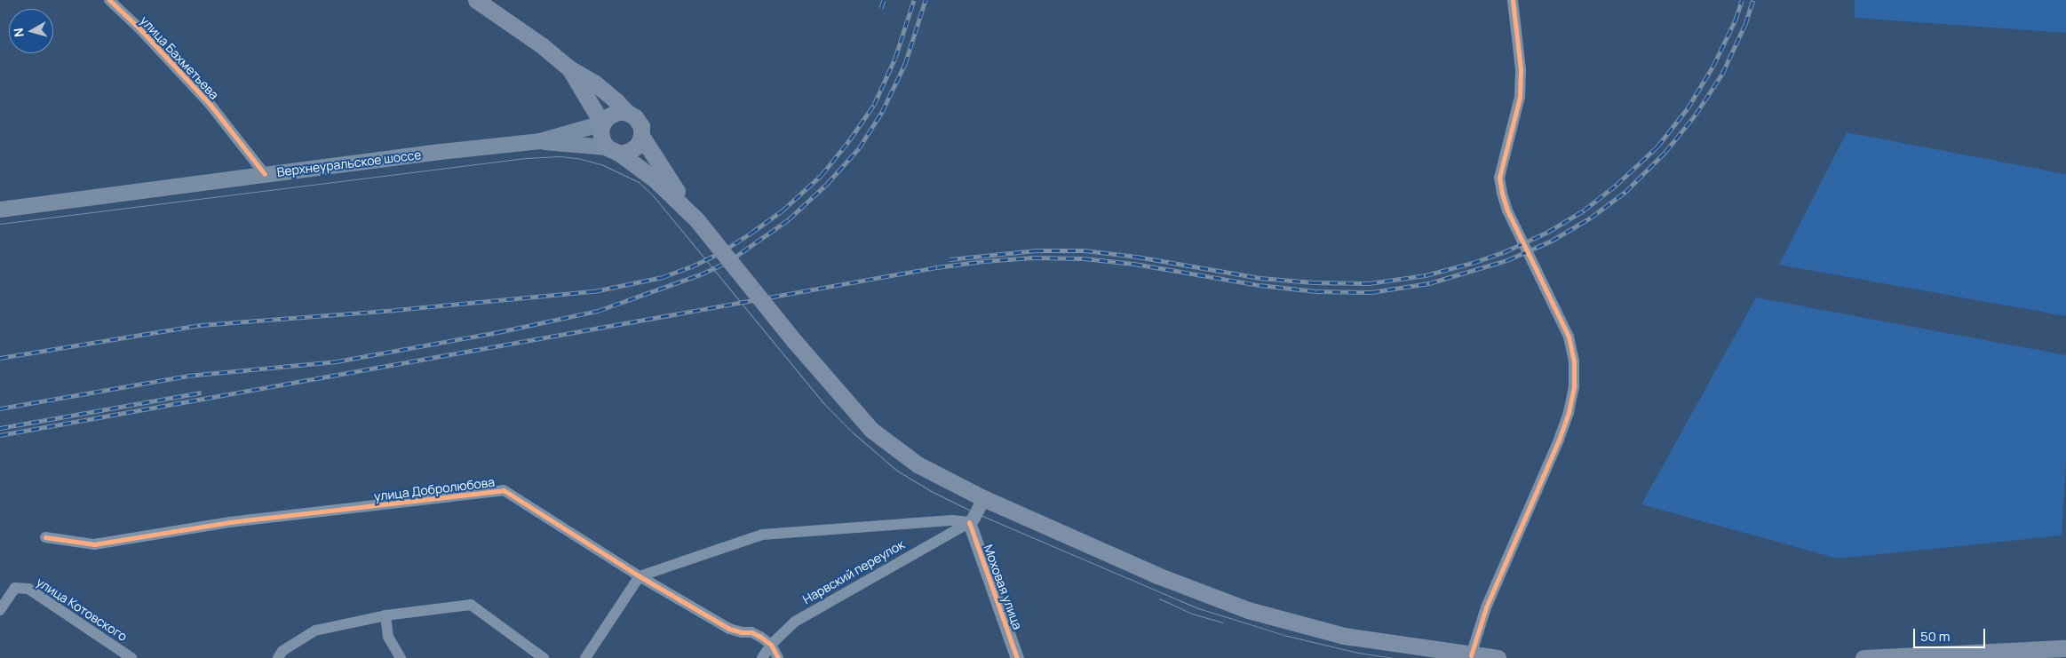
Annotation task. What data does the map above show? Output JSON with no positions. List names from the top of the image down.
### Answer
{
  "streets": {
    "main road": ["Верхнеуральское шоссе"],
    "street": [
      "улица Бахметьева",
      "улица Добролюбова",
      "Нарвский переулок",
      "Моховая улица",
      "улица Котовского"
    ]
  },
  "crossings": [
    ["улица Бахметьева", "Верхнеуральское шоссе"],
    ["улица Добролюбова", "Нарвский переулок"],
    ["Нарвский переулок", "Моховая улица"]
  ],
  "scale_bar": "50 m",
  "north": "left"
}
